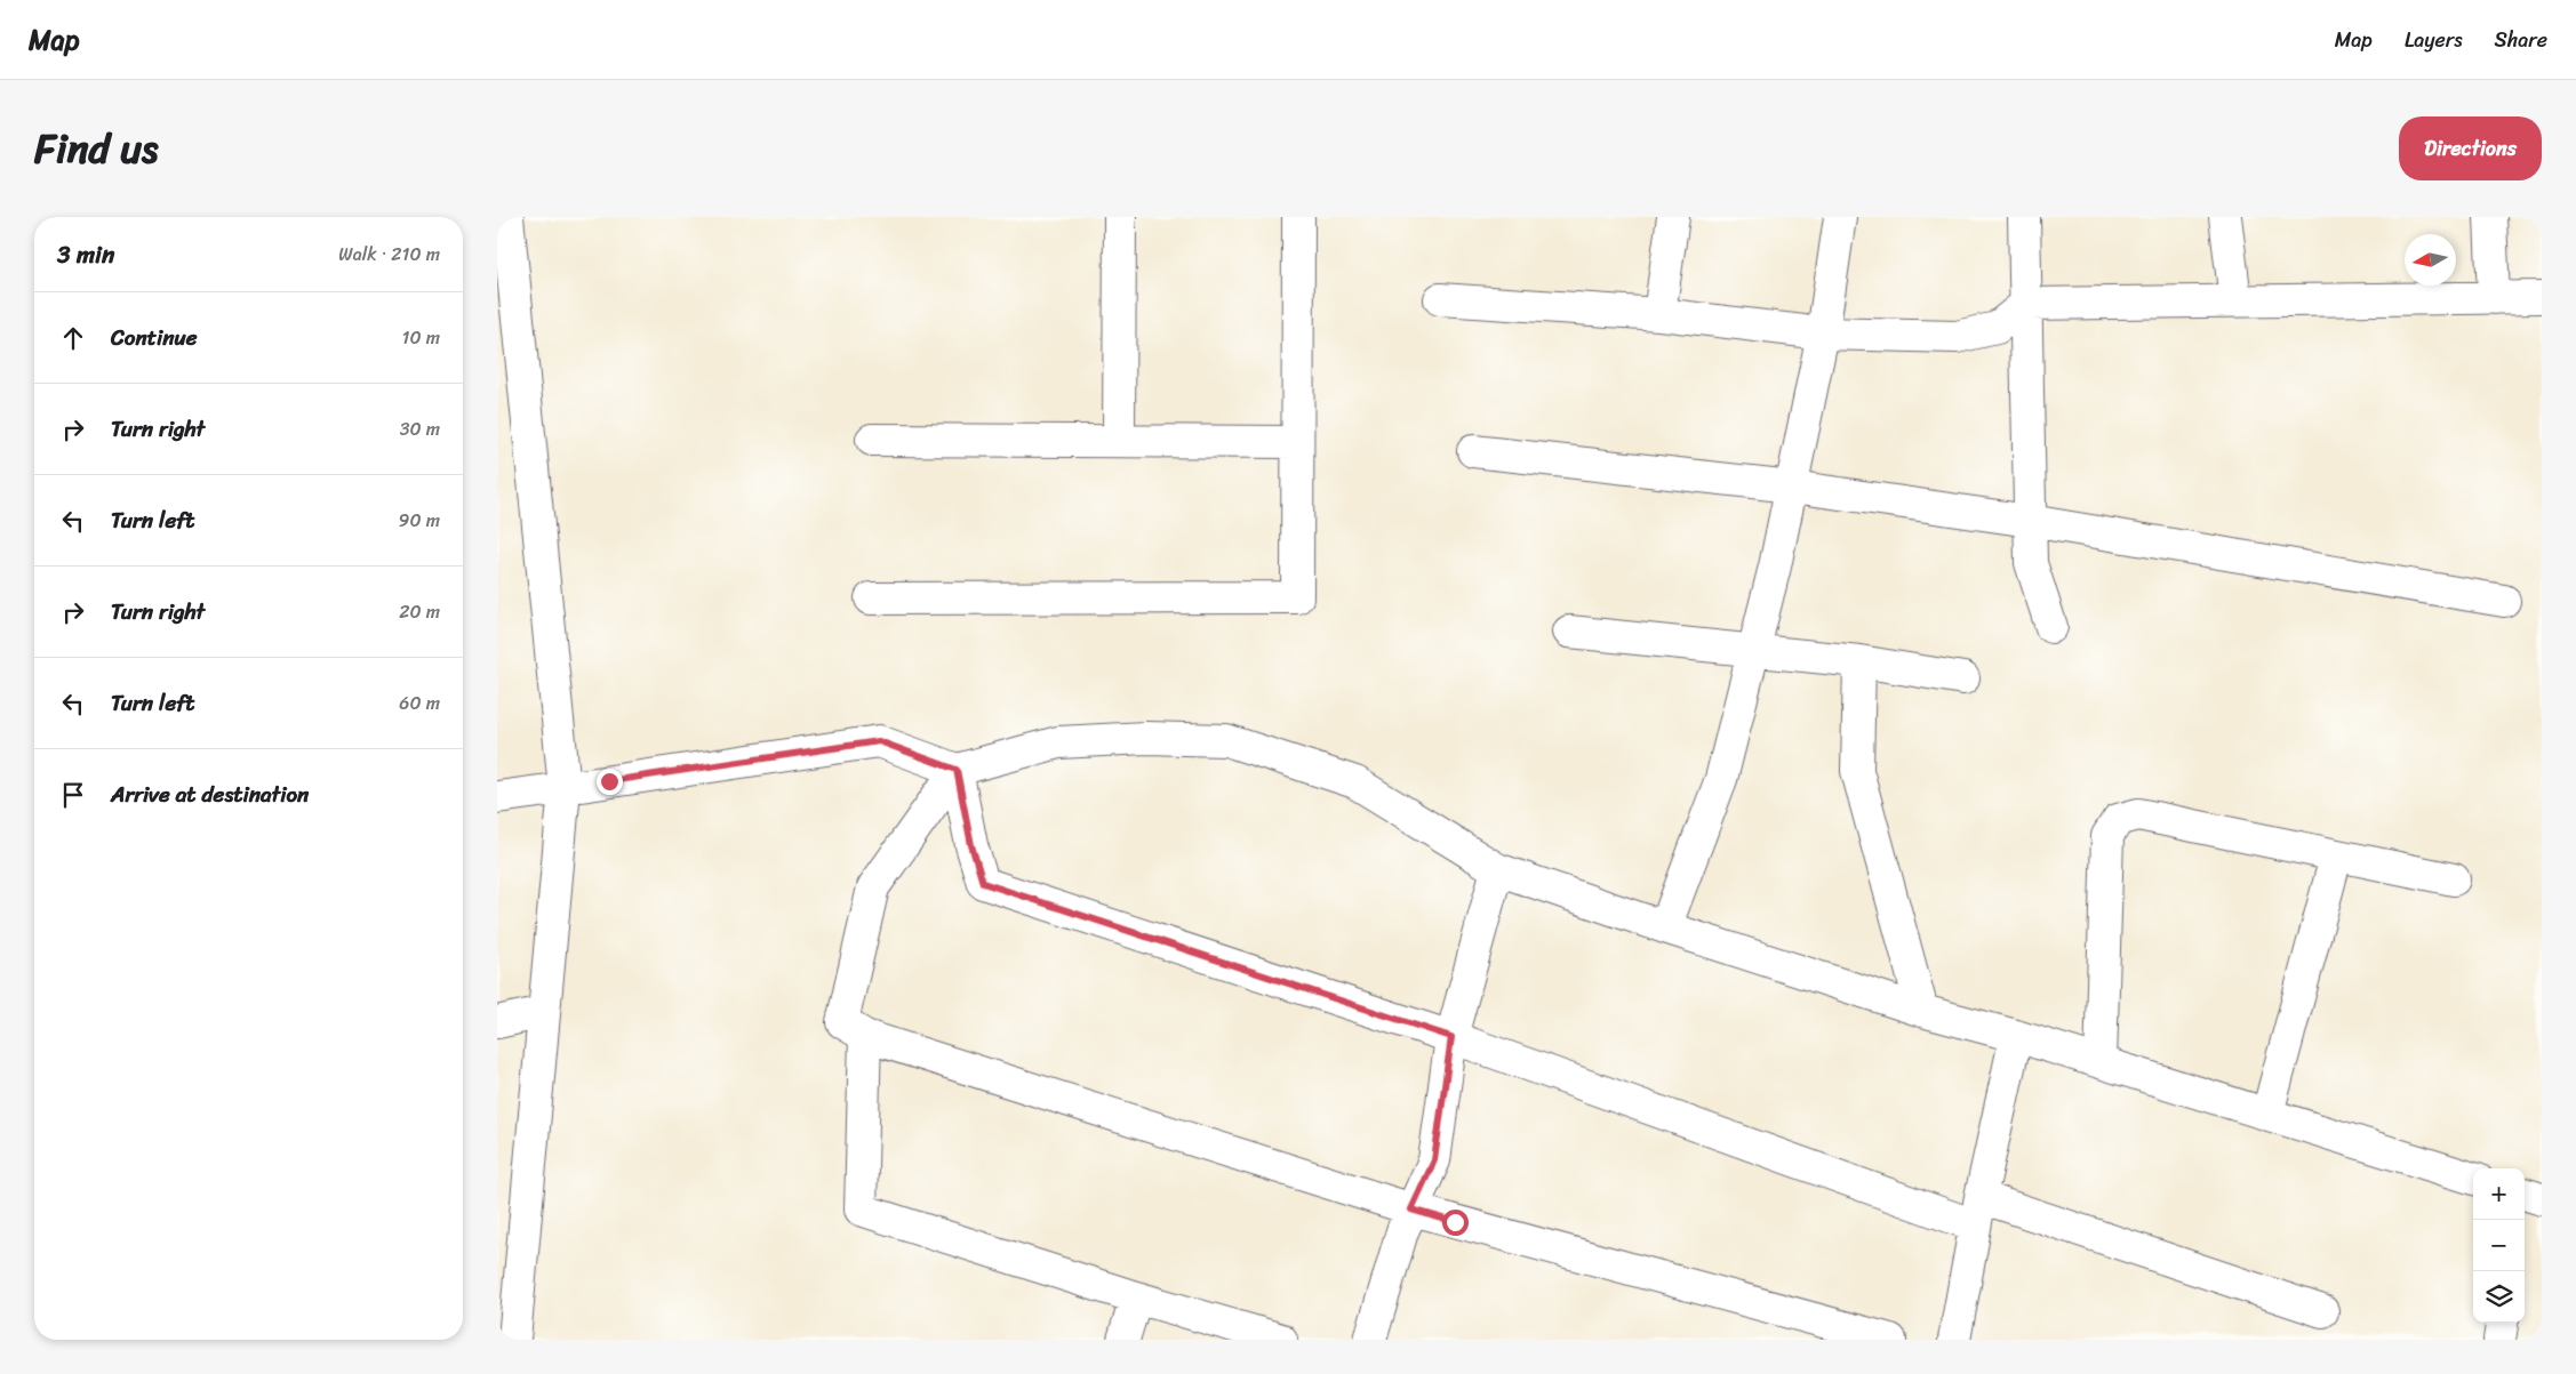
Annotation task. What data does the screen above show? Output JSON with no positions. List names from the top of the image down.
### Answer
{
  "north": "left",
  "page": {
    "header": "Map",
    "nav": ["Map", "Layers", "Share"],
    "title": "Find us",
    "buttons": "Directions",
    "heading": ["3 min", "Walk · 210 m"],
    "list": [
      ["Continue", "10 m"],
      ["Turn right", "30 m"],
      ["Turn left", "90 m"],
      ["Turn right", "20 m"],
      ["Turn left", "60 m"],
      "Arrive at destination"
    ],
    "map_buttons": ["+", "−"]
  }
}
